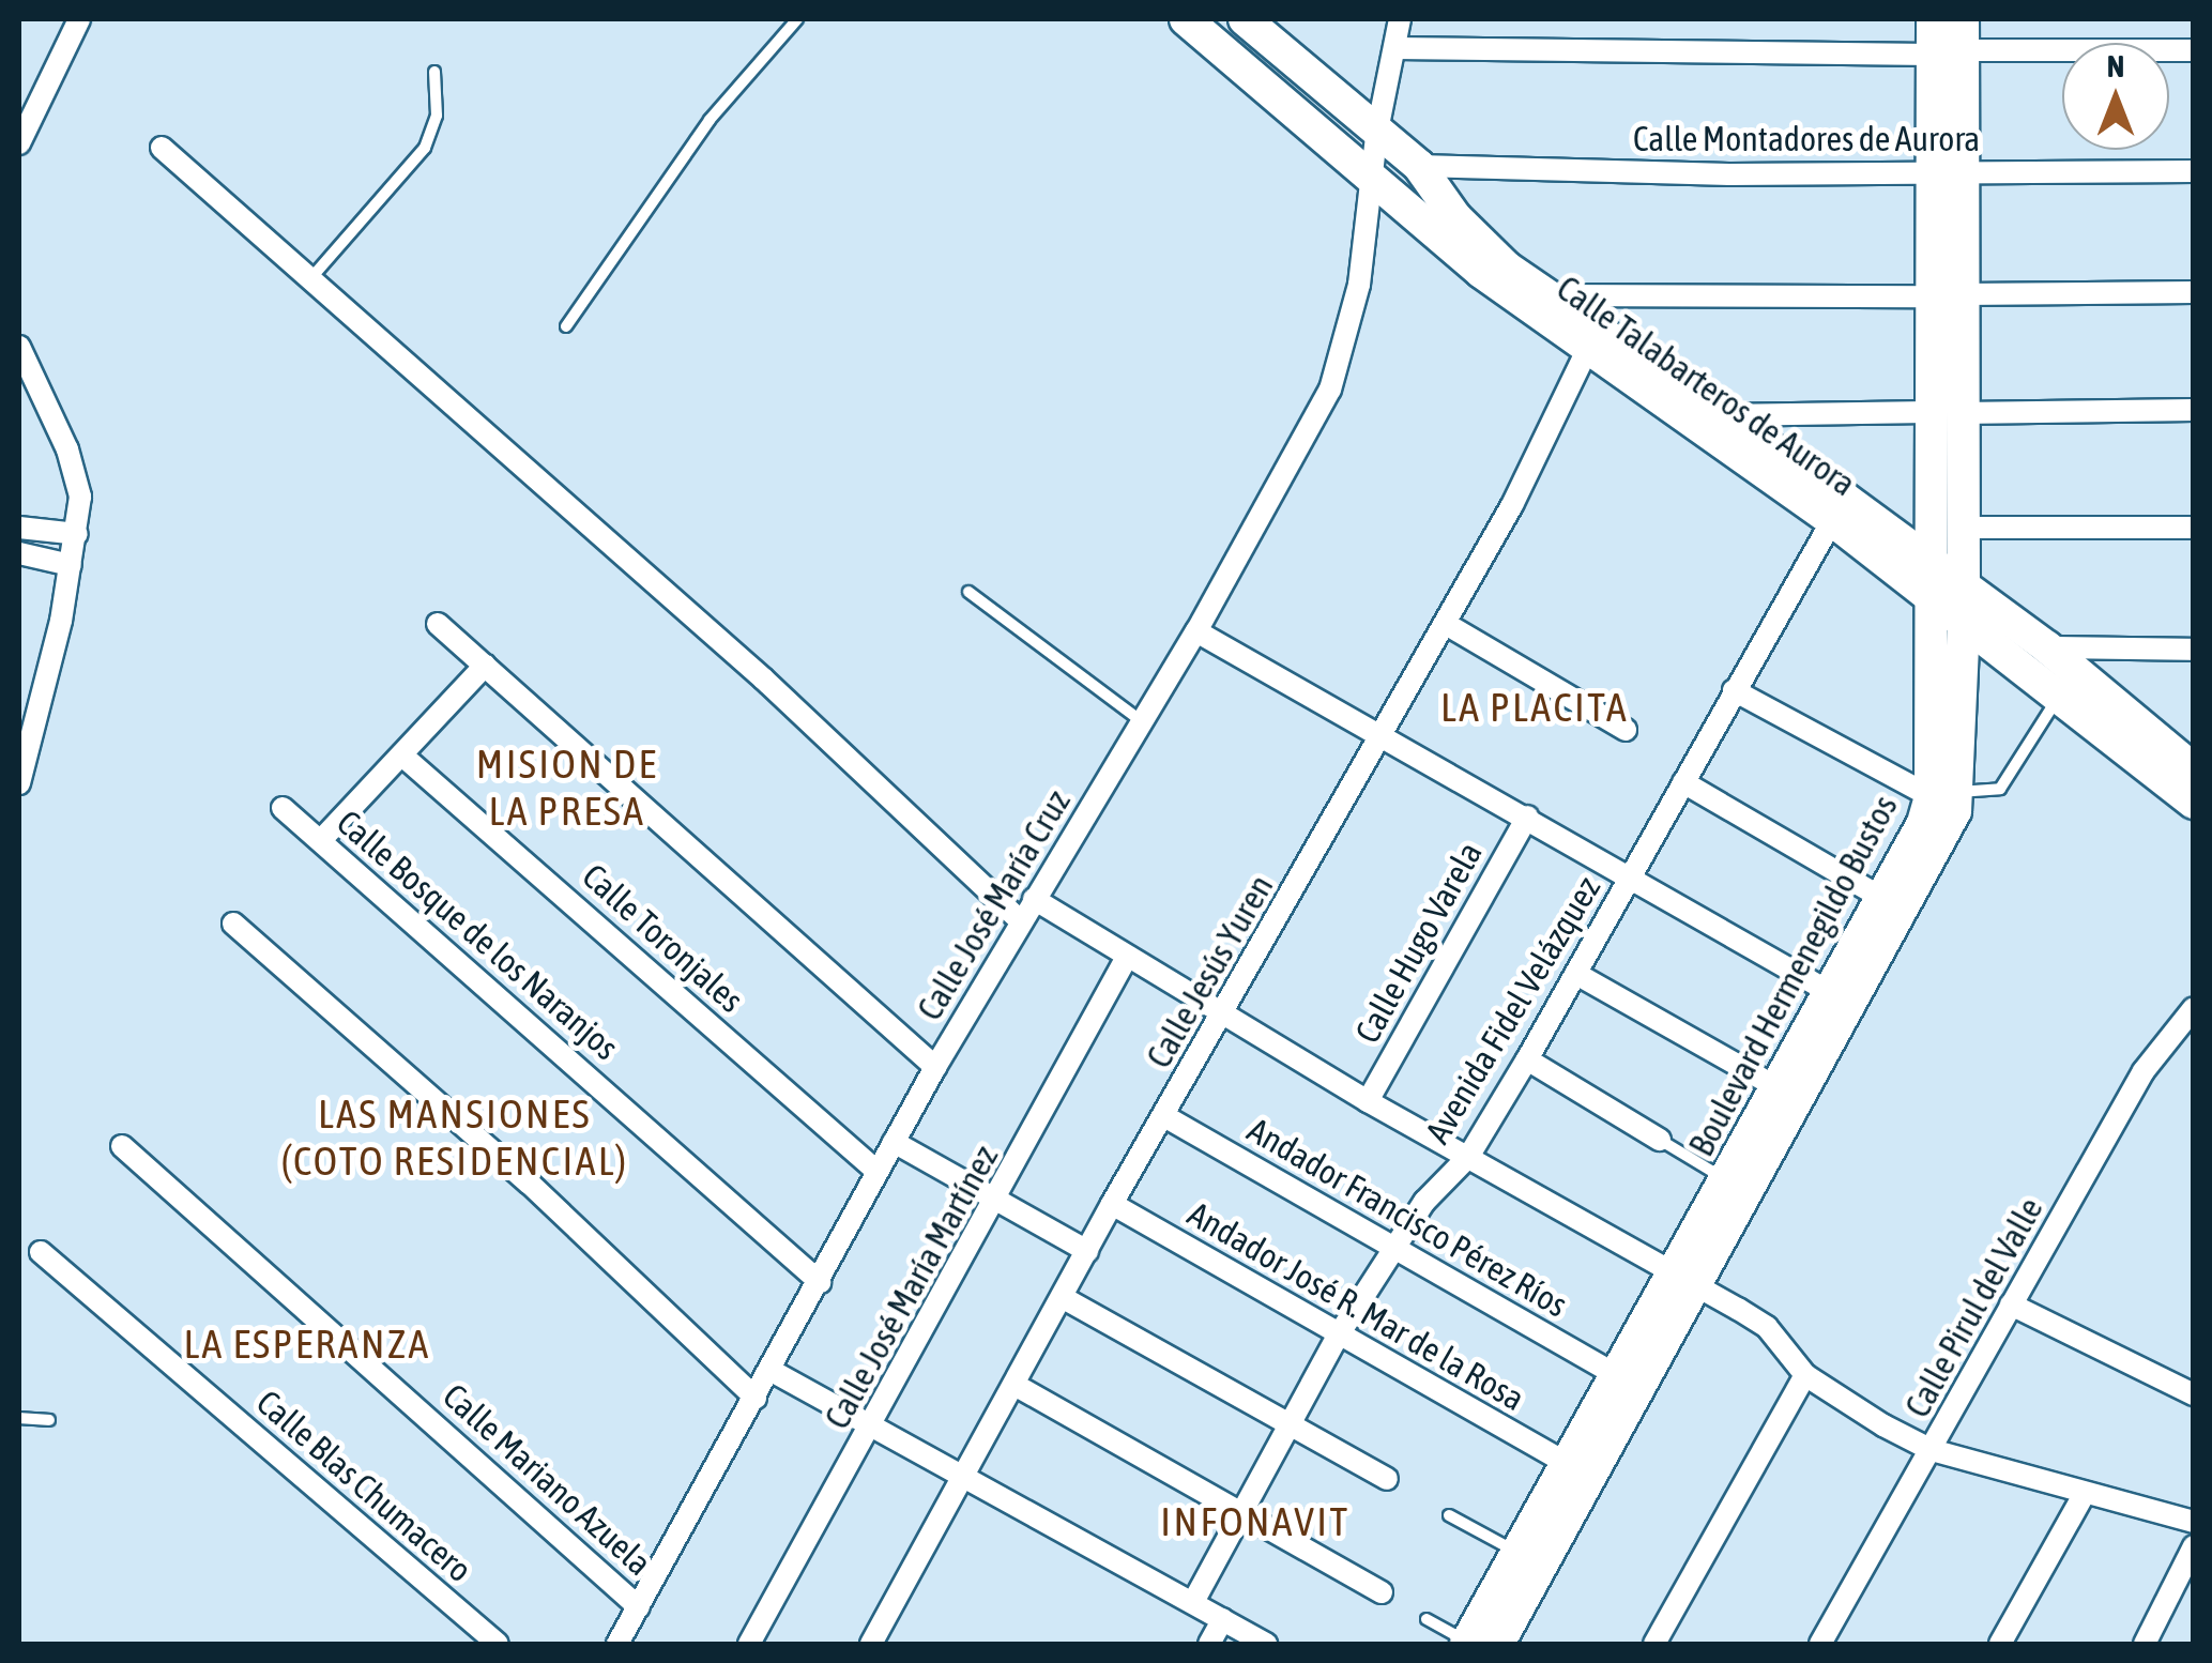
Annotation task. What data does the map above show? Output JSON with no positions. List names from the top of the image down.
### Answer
{
  "streets": {
    "street": [
      "Calle Montadores de Aurora",
      "Calle Talabarteros de Aurora",
      "Calle José María Cruz",
      "Calle Bosque de los Naranjos",
      "Calle Toronjales",
      "Calle Hugo Varela",
      "Calle Jesús Yuren",
      "Boulevard Hermenegildo Bustos",
      "Avenida Fidel Velázquez",
      "Andador Francisco Pérez Ríos",
      "Calle José María Martínez",
      "Andador José R. Mar de la Rosa",
      "Calle Pirul del Valle",
      "Calle Mariano Azuela",
      "Calle Blas Chumacero"
    ]
  },
  "crossings": [
    ["Calle Montadores de Aurora", "Calle Talabarteros de Aurora"],
    ["Calle Montadores de Aurora", "Boulevard Hermenegildo Bustos"],
    ["Calle Talabarteros de Aurora", "Calle José María Cruz"],
    ["Calle Talabarteros de Aurora", "Calle Jesús Yuren"],
    ["Calle Talabarteros de Aurora", "Boulevard Hermenegildo Bustos"],
    ["Calle Talabarteros de Aurora", "Avenida Fidel Velázquez"],
    ["Calle José María Cruz", "Calle Bosque de los Naranjos"],
    ["Calle José María Cruz", "Calle Toronjales"],
    ["Calle José María Cruz", "Calle Mariano Azuela"],
    ["Calle Jesús Yuren", "Andador Francisco Pérez Ríos"],
    ["Calle Jesús Yuren", "Andador José R. Mar de la Rosa"],
    ["Boulevard Hermenegildo Bustos", "Andador Francisco Pérez Ríos"],
    ["Boulevard Hermenegildo Bustos", "Andador José R. Mar de la Rosa"],
    ["Avenida Fidel Velázquez", "Andador Francisco Pérez Ríos"],
    ["Avenida Fidel Velázquez", "Andador José R. Mar de la Rosa"]
  ],
  "districts": [
    "LA PLACITA",
    "MISION DE LA PRESA",
    "LAS MANSIONES (COTO RESIDENCIAL)",
    "LA ESPERANZA",
    "INFONAVIT"
  ],
  "north": "top"
}
